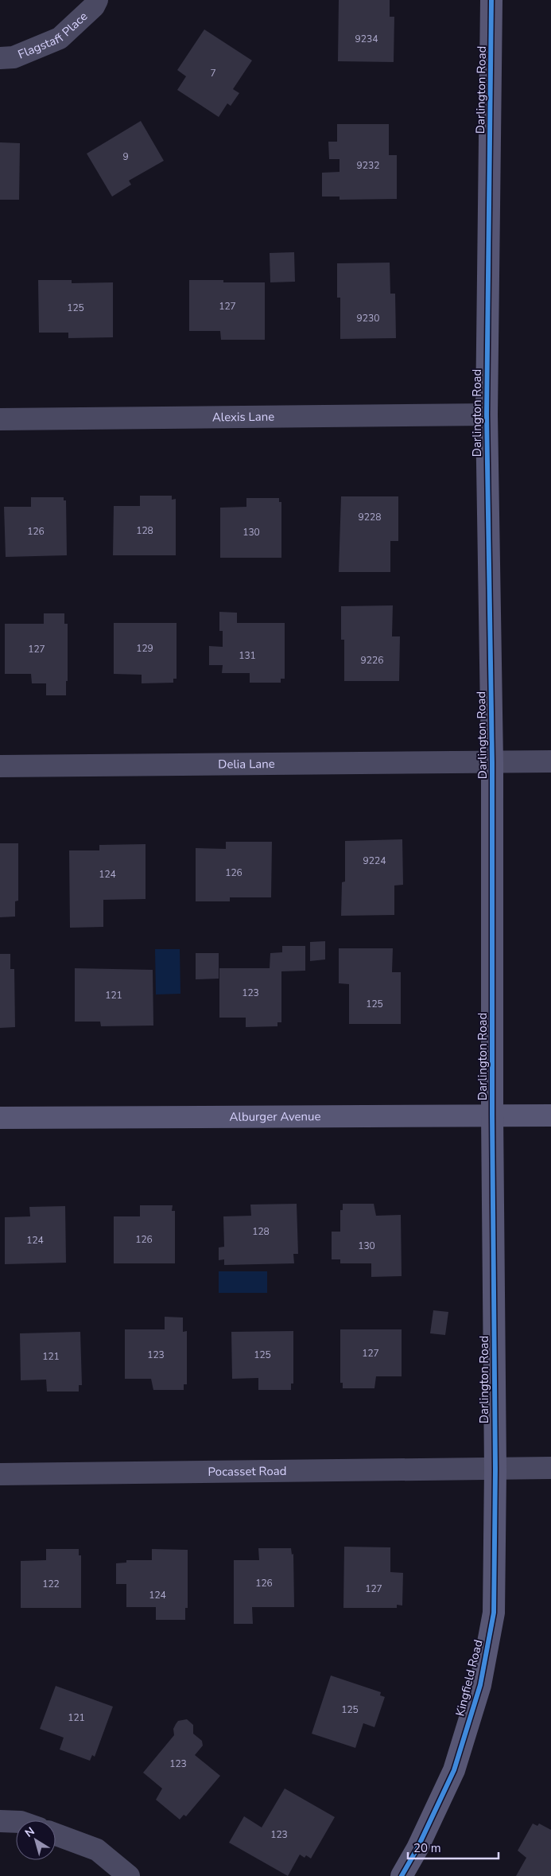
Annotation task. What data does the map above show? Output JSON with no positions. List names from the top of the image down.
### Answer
{
  "streets": {
    "street": [
      "Flagstaff Place",
      "Darlington Road",
      "Alexis Lane",
      "Delia Lane",
      "Alburger Avenue",
      "Pocasset Road",
      "Kingfield Road"
    ]
  },
  "crossings": [
    ["Darlington Road", "Alexis Lane"],
    ["Darlington Road", "Delia Lane"],
    ["Darlington Road", "Alburger Avenue"],
    ["Darlington Road", "Pocasset Road"],
    ["Darlington Road", "Kingfield Road"],
    ["Pocasset Road", "Kingfield Road"]
  ],
  "house_numbers": [
    "9234",
    "7",
    "9",
    "9232",
    "127",
    "125",
    "9230",
    "9228",
    "128",
    "126",
    "130",
    "129",
    "127",
    "131",
    "9226",
    "9224",
    "126",
    "124",
    "123",
    "121",
    "125",
    "128",
    "126",
    "124",
    "130",
    "127",
    "123",
    "125",
    "121",
    "126",
    "122",
    "127",
    "124",
    "125",
    "121",
    "123",
    "123"
  ],
  "scale_bar": "20 m",
  "north": "top left"
}
